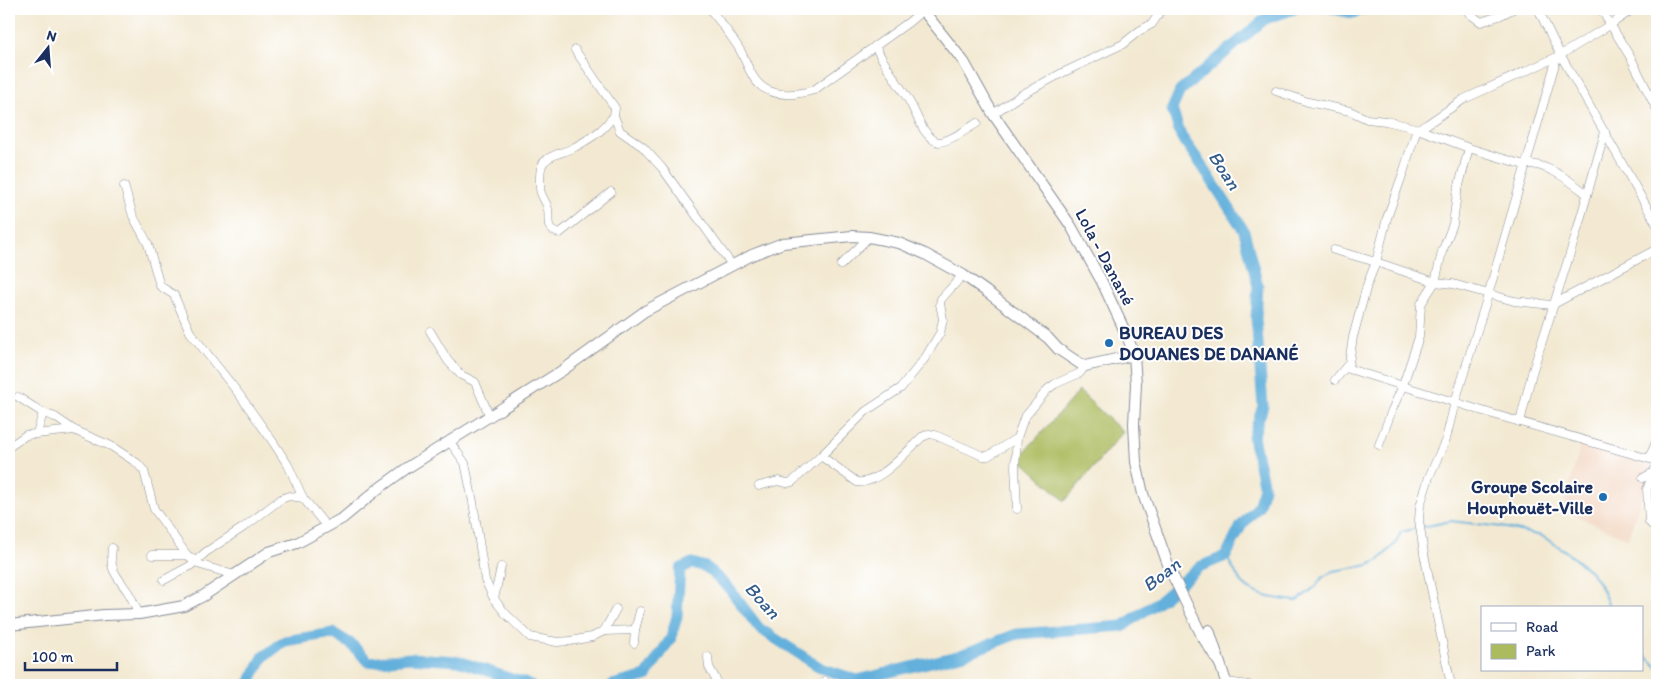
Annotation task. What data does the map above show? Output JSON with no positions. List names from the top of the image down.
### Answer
{
  "streets": {
    "main road": ["Lola - Danané"]
  },
  "water": ["Boan"],
  "places": ["BUREAU DES DOUANES DE DANANÉ", "Groupe Scolaire Houphouët-Ville"],
  "legend": ["Road", "Park"],
  "scale_bar": "100 m",
  "north": "top"
}
